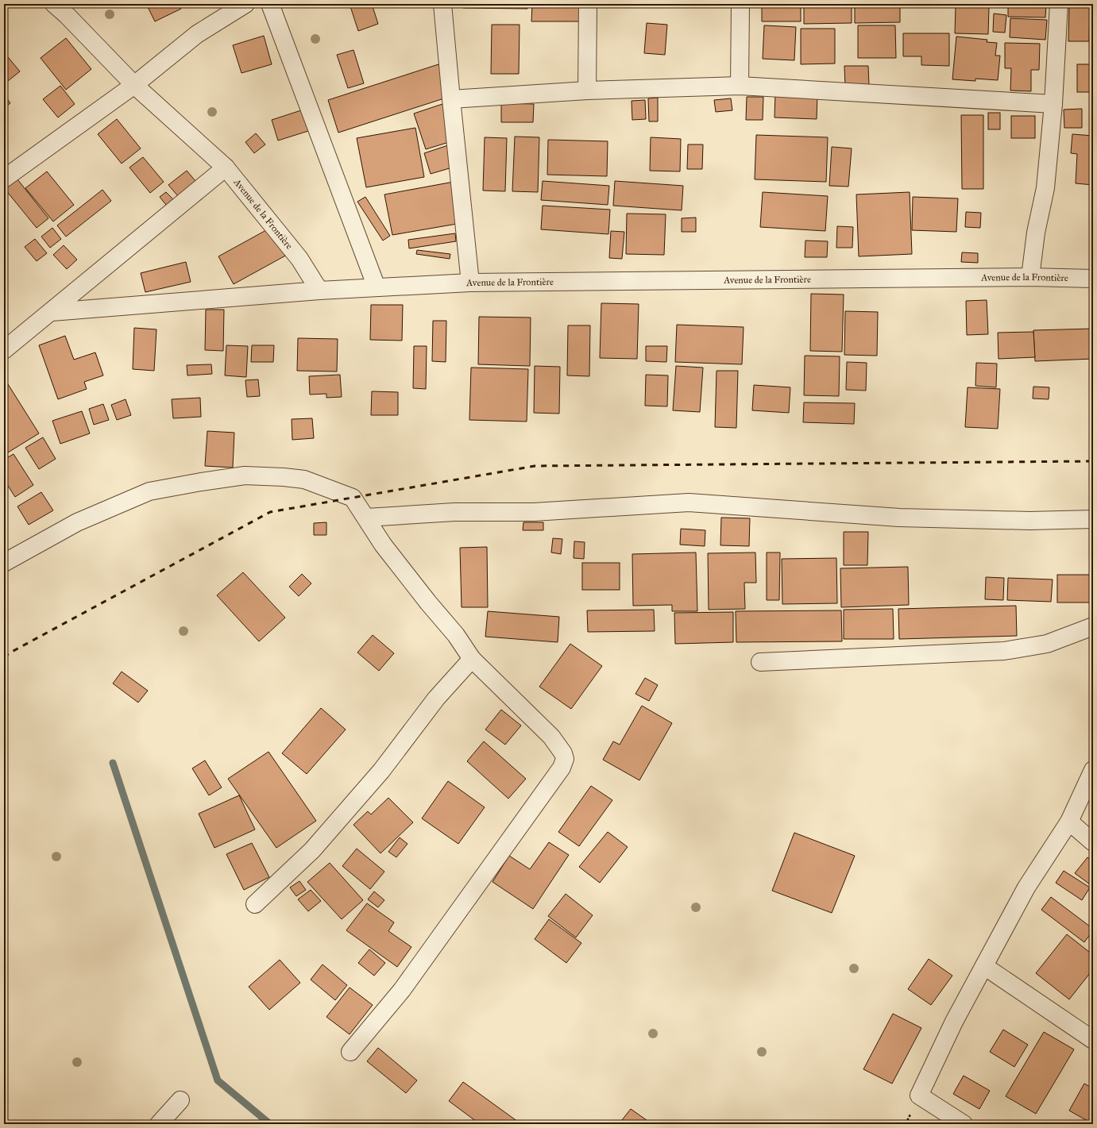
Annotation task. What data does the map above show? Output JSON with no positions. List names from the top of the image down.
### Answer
{
  "streets": {
    "street": ["Avenue de la Frontière"]
  }
}
